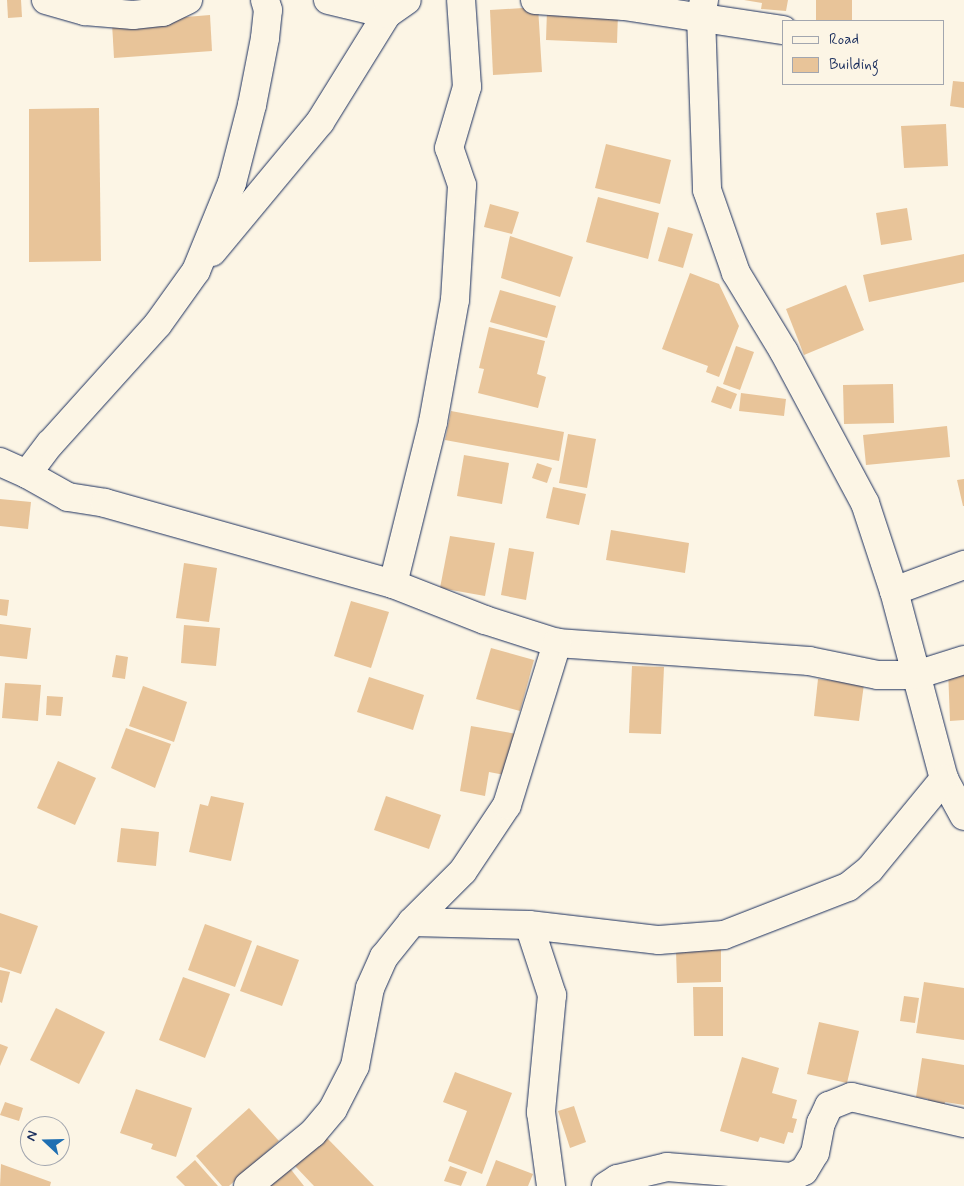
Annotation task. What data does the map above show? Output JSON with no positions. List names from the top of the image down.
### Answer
{
  "legend": ["Road", "Building"],
  "north": "left"
}
